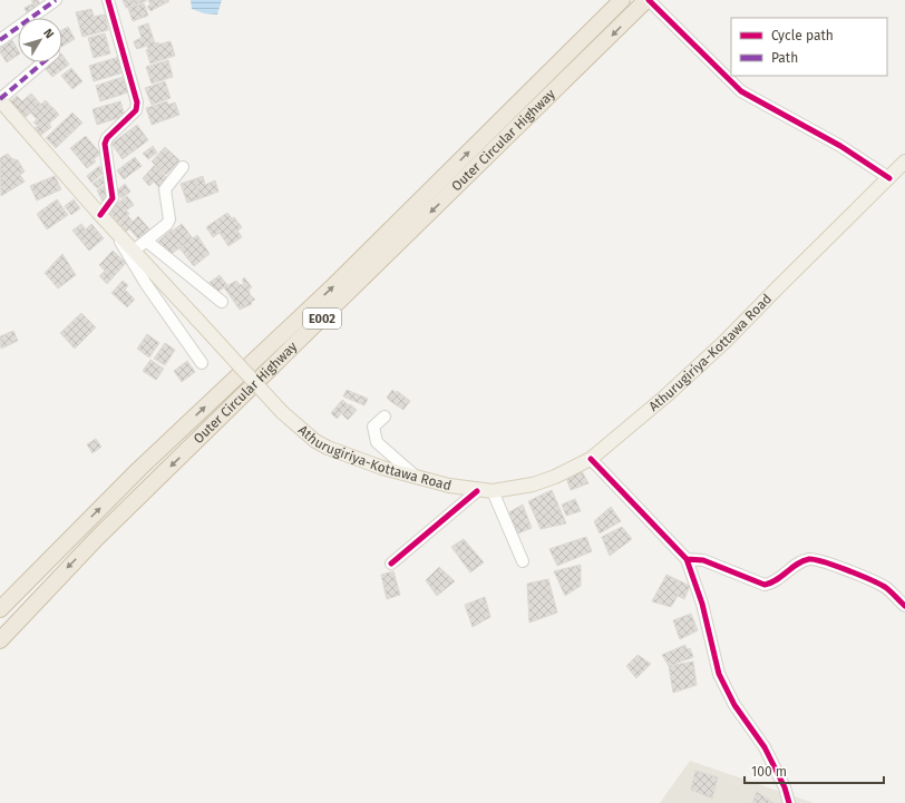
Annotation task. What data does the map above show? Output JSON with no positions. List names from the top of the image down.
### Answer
{
  "streets": {
    "highway": ["Outer Circular Highway", "E002"],
    "main road": ["Athurugiriya-Kottawa Road"]
  },
  "legend": ["Cycle path", "Path"],
  "scale_bar": "100 m",
  "north": "top right"
}
